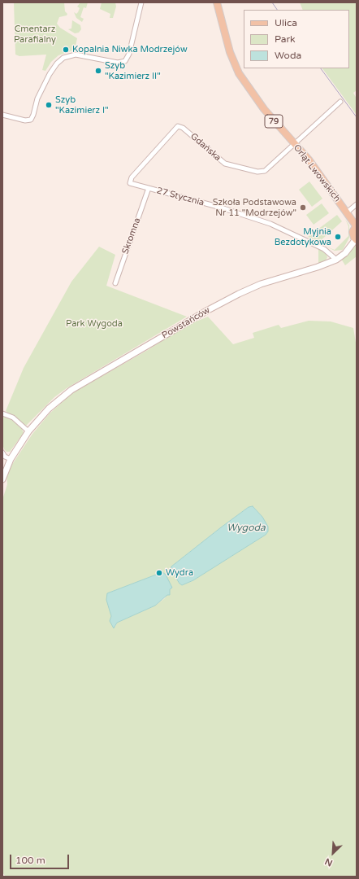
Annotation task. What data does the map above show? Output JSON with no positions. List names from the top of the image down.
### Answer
{
  "streets": {
    "main road": ["79", "Orląt Lwowskich"],
    "street": [
      "Gdańska",
      "27 Stycznia",
      "Skromna",
      "Powstańców"
    ]
  },
  "crossings": [
    ["79", "Orląt Lwowskich"],
    ["79", "Powstańców"],
    ["Gdańska", "Orląt Lwowskich"],
    ["Gdańska", "27 Stycznia"],
    ["27 Stycznia", "Skromna"],
    ["27 Stycznia", "Powstańców"]
  ],
  "water": ["Wygoda"],
  "parks": ["Cmentarz Parafialny", "Park Wygoda"],
  "places": [
    "Kopalnia Niwka Modrzejów",
    "Szyb \"Kazimierz II\"",
    "Szyb \"Kazimierz I\"",
    "Szkoła Podstawowa Nr 11 \"Modrzejów\"",
    "Myjnia Bezdotykowa",
    "Wydra"
  ],
  "legend": ["Ulica", "Park", "Woda"],
  "scale_bar": "100 m",
  "north": "bottom left"
}
